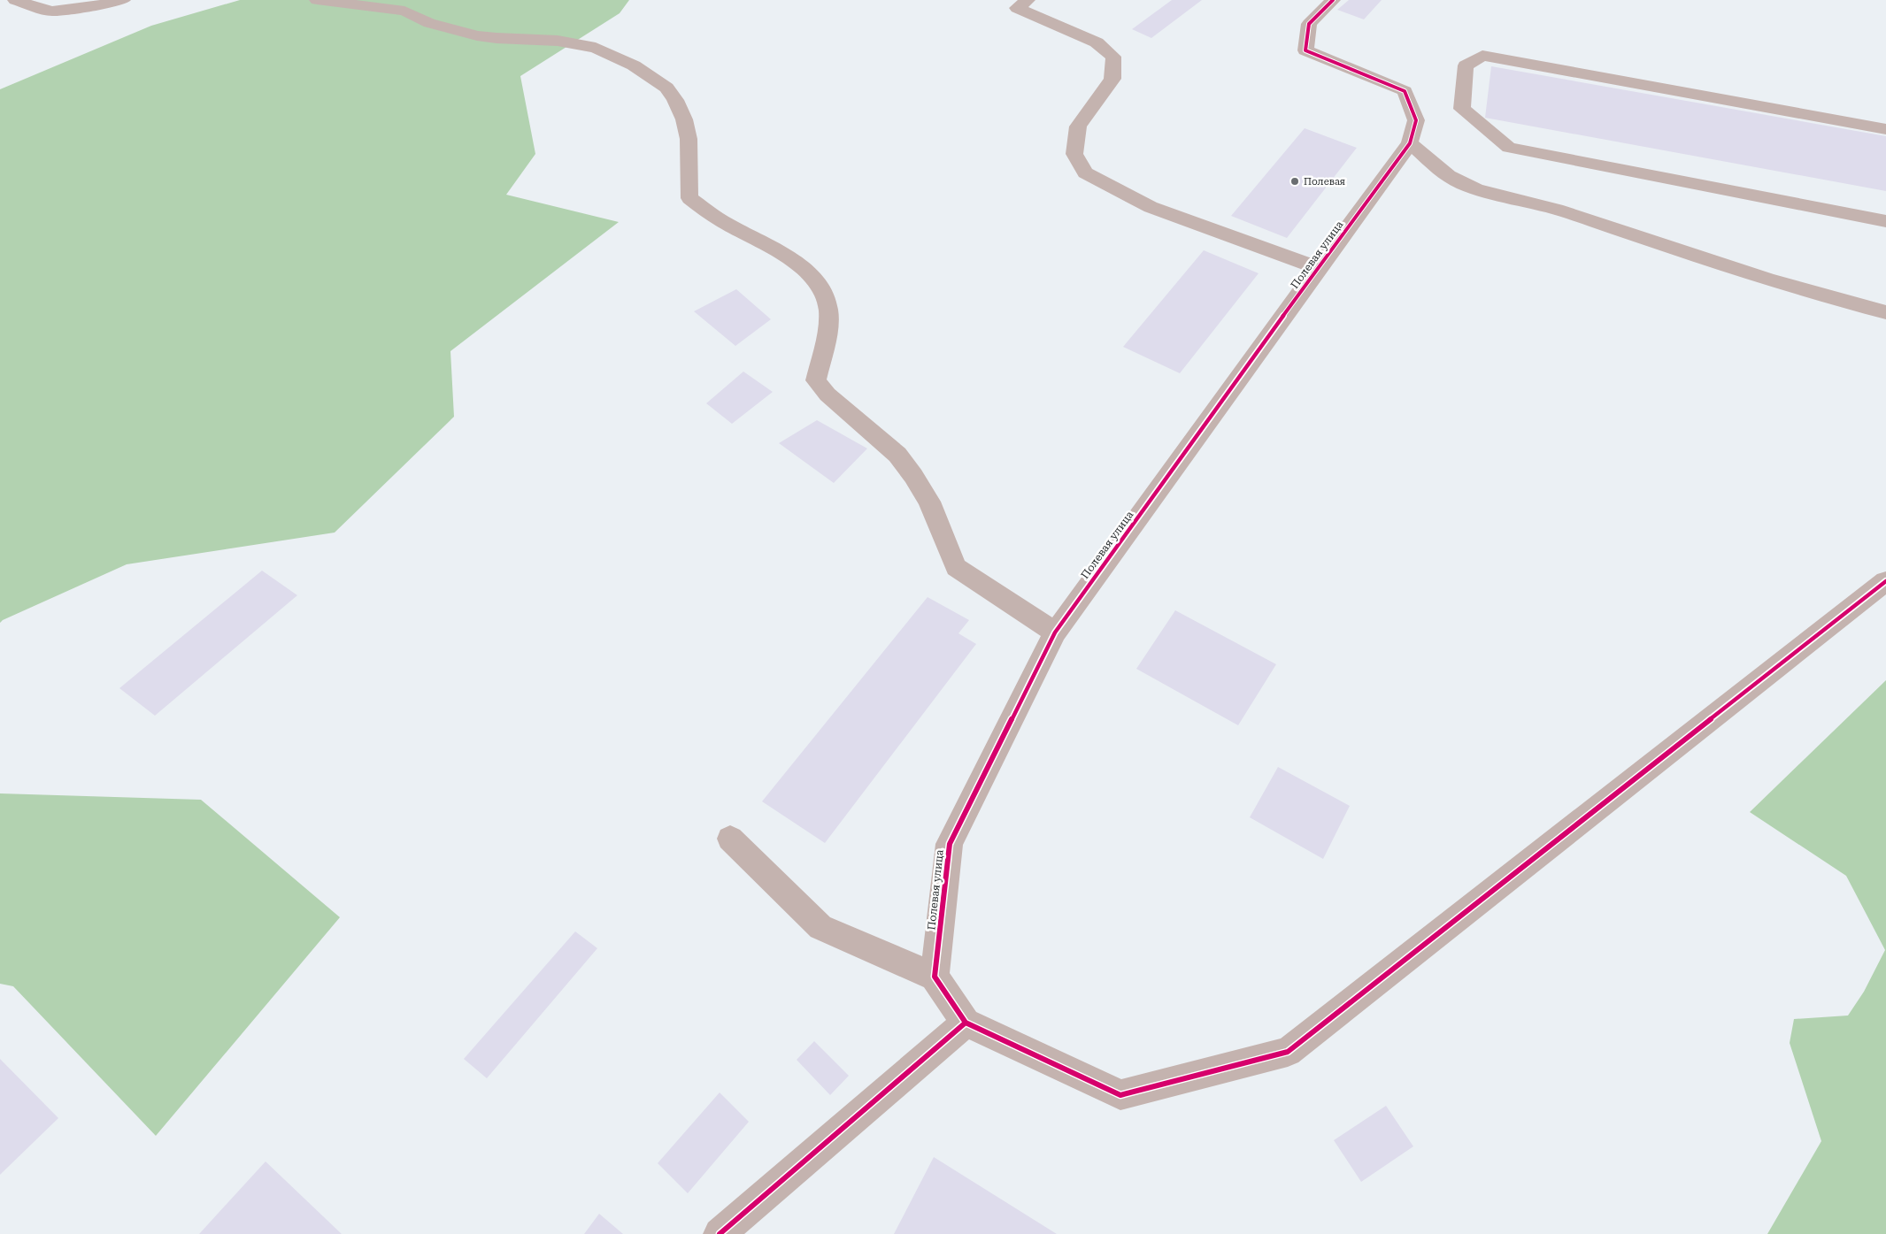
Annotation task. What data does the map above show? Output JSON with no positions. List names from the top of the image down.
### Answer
{
  "streets": {
    "street": ["Полевая улица"]
  },
  "places": ["Полевая"]
}
